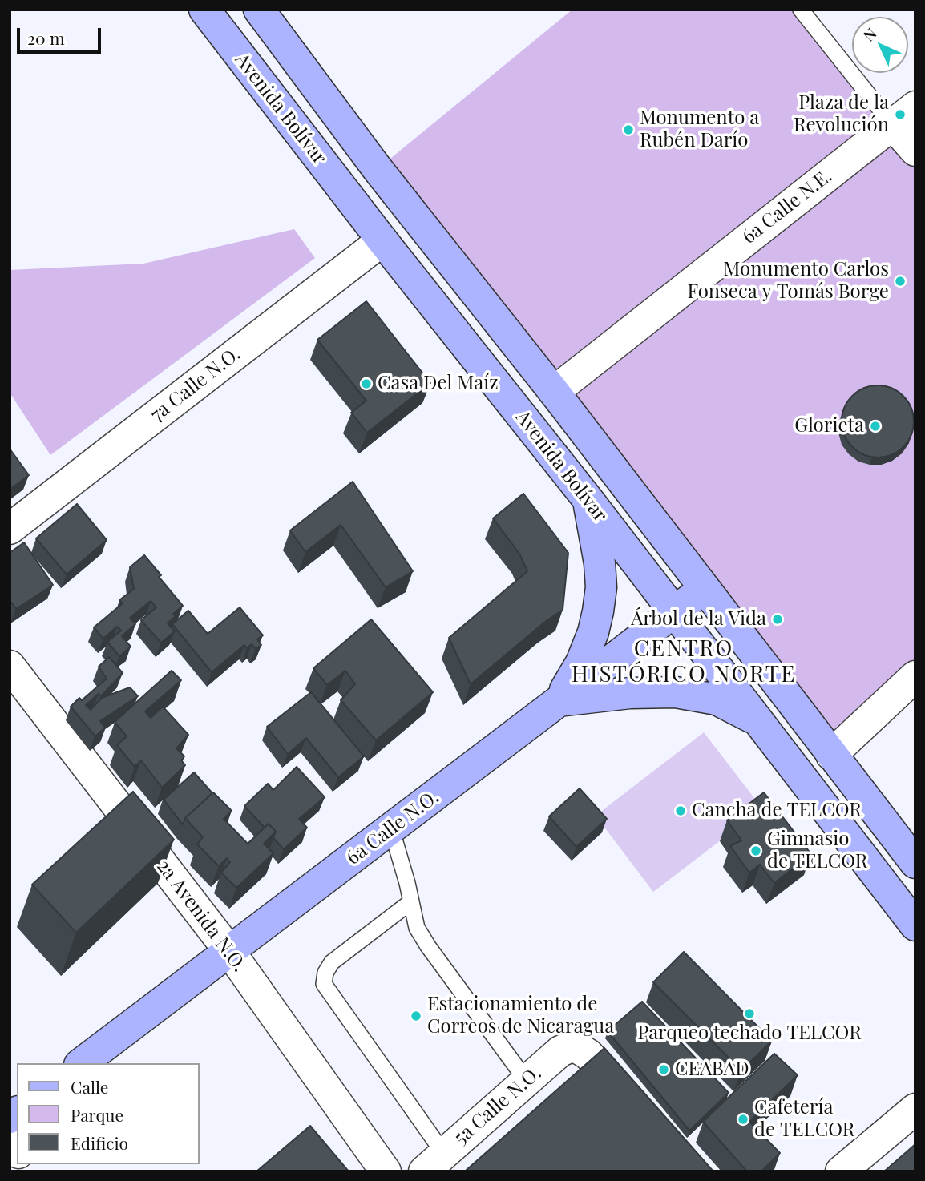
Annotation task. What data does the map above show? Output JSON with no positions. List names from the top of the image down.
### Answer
{
  "streets": {
    "street": [
      "Avenida Bolívar",
      "6a Calle N.E.",
      "7a Calle N.O.",
      "6a Calle N.O.",
      "2a Avenida N.O.",
      "5a Calle N.O."
    ]
  },
  "crossings": [
    ["Avenida Bolívar", "6a Calle N.E."],
    ["Avenida Bolívar", "7a Calle N.O."],
    ["Avenida Bolívar", "6a Calle N.O."],
    ["6a Calle N.O.", "2a Avenida N.O."]
  ],
  "districts": ["CENTRO HISTÓRICO NORTE"],
  "places": [
    "Plaza de la Revolución",
    "Monumento a Rubén Darío",
    "Monumento Carlos Fonseca y Tomás Borge",
    "Casa Del Maíz",
    "Glorieta",
    "Árbol de la Vida",
    "Cancha de TELCOR",
    "Gimnasio de TELCOR",
    "Parqueo techado TELCOR",
    "Estacionamiento de Correos de Nicaragua",
    "CEABAD",
    "Cafetería de TELCOR"
  ],
  "legend": ["Calle", "Parque", "Edificio"],
  "scale_bar": "20 m",
  "north": "top left"
}
